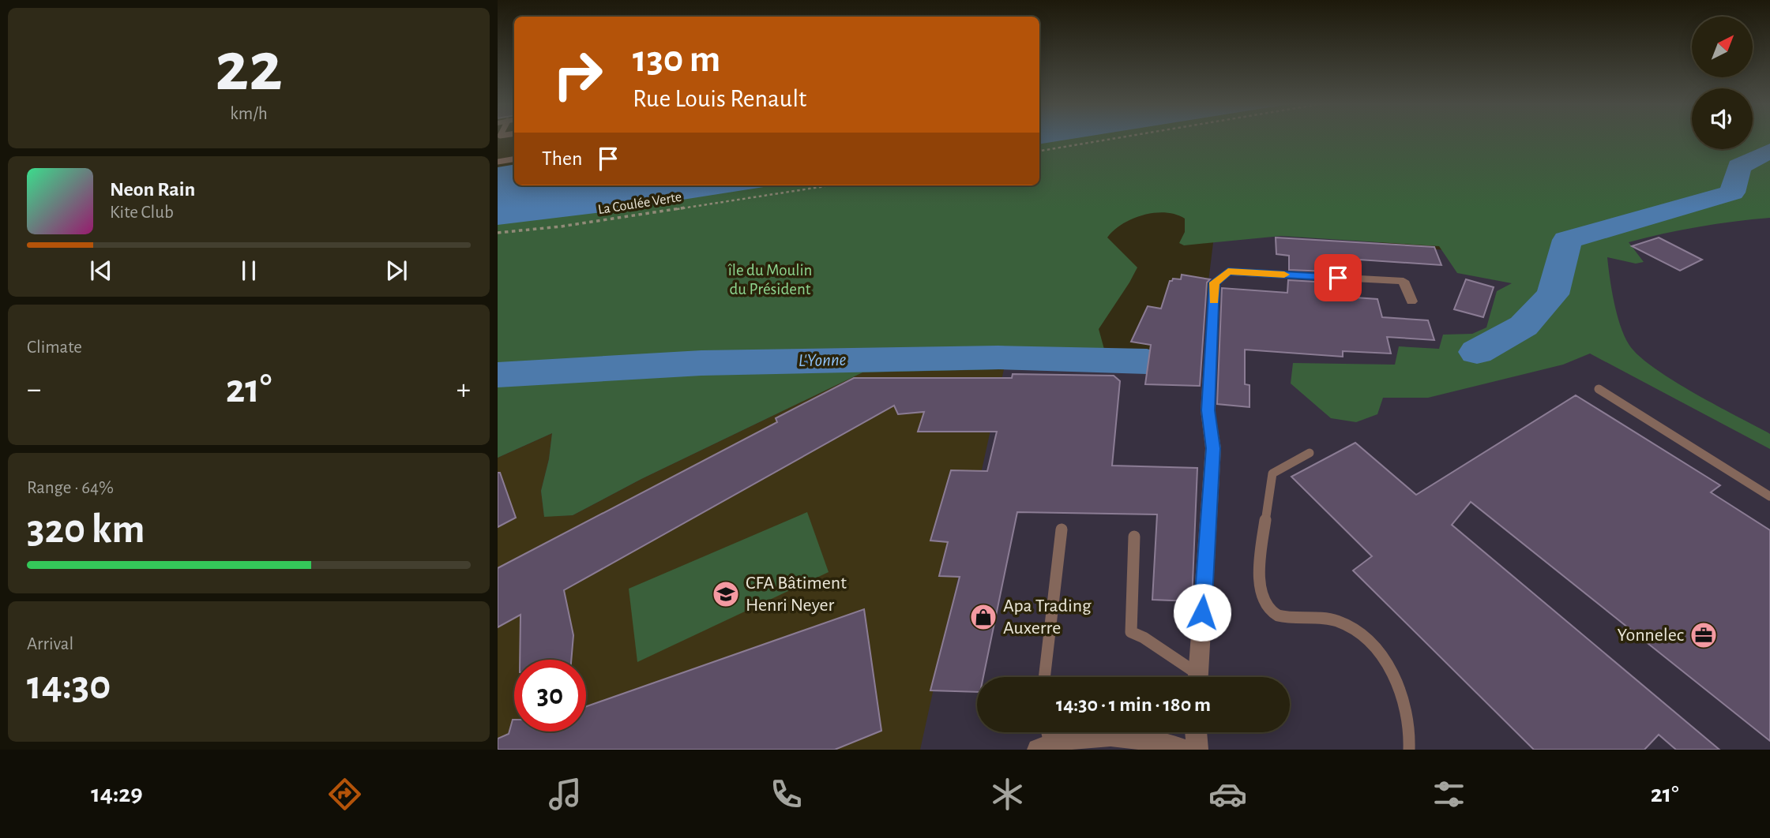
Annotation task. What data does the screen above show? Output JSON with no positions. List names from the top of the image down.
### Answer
{
  "streets": {
    "path": ["La Coulée Verte"]
  },
  "water": ["L'Yonne"],
  "parks": ["île du Moulin du Président"],
  "places": {
    "school or university": ["CFA Bâtiment Henri Neyer"],
    "shop": ["Apa Trading Auxerre"],
    "office": ["Yonnelec"]
  },
  "north": "top right",
  "page": {
    "tile": [
      ["22", "km/h"],
      "Climate",
      ["Range · 64%", "320 km"],
      ["Arrival", "14:30"]
    ],
    "turn": ["130 m", "Rue Louis Renault"],
    "then": "Then",
    "song": ["Neon Rain", "Kite Club"],
    "heat": ["−", "21°", "+"],
    "limit": "30",
    "trip": "14:30 · 1 min · 180 m",
    "tabs": ["14:29", "21°"]
  }
}
